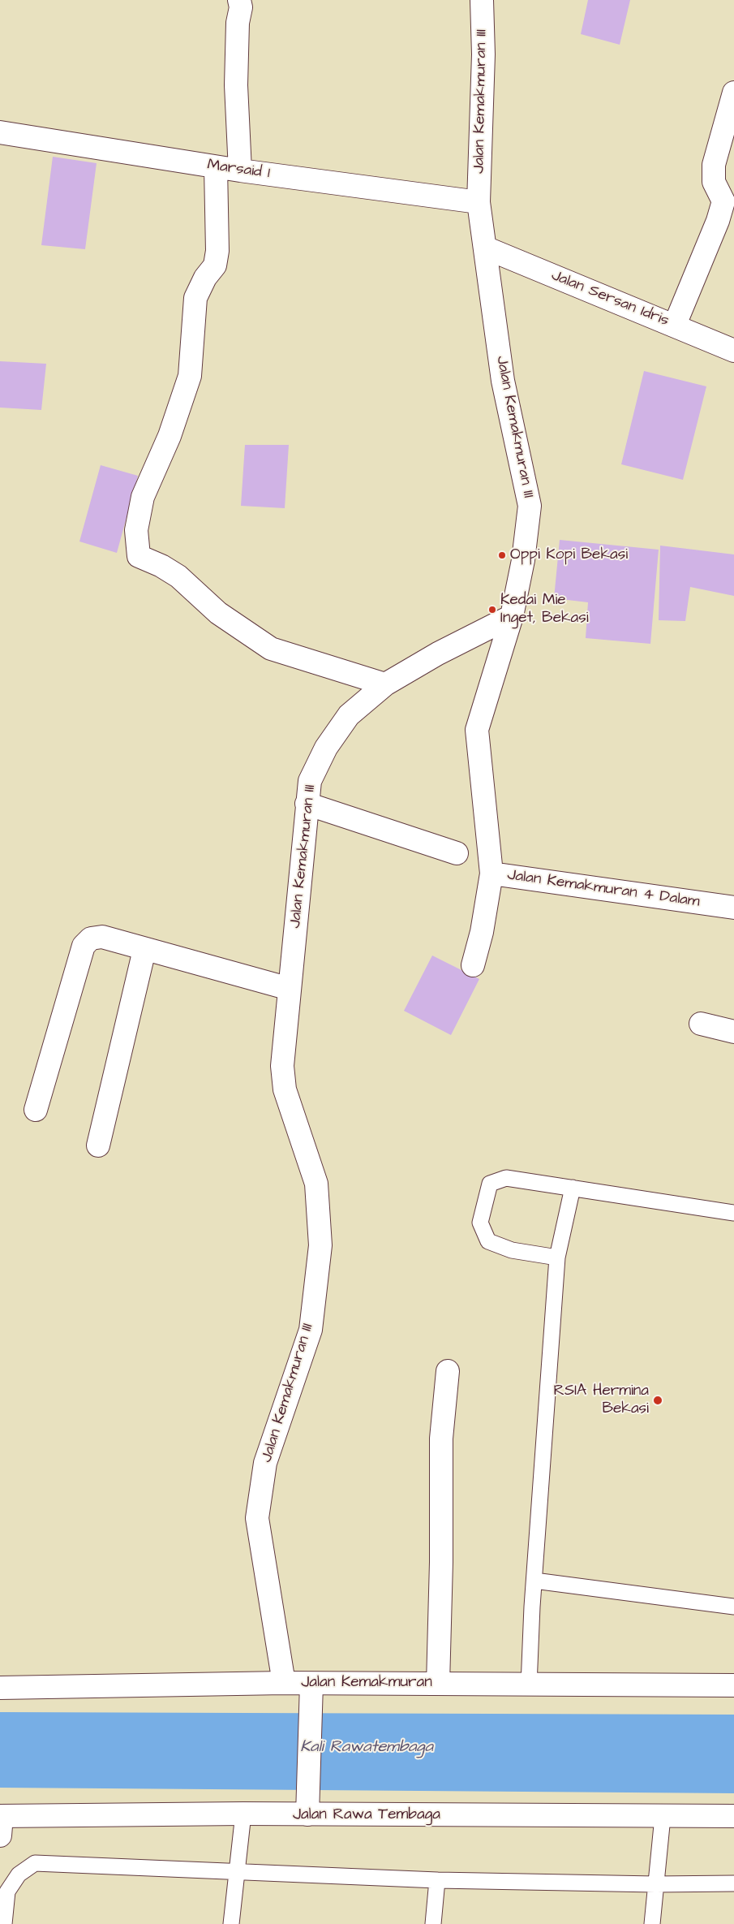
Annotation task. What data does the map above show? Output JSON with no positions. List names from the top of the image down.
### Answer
{
  "streets": {
    "street": [
      "Jalan Kemakmuran III",
      "Marsaid 1",
      "Jalan Sersan Idris",
      "Jalan Kemakmuran 4 Dalam",
      "Jalan Kemakmuran",
      "Jalan Rawa Tembaga"
    ]
  },
  "crossings": [
    ["Jalan Kemakmuran III", "Marsaid 1"],
    ["Jalan Kemakmuran III", "Jalan Sersan Idris"],
    ["Jalan Kemakmuran III", "Jalan Kemakmuran 4 Dalam"],
    ["Jalan Kemakmuran III", "Jalan Kemakmuran"]
  ],
  "water": ["Kali Rawatembaga"],
  "places": ["Oppi Kopi Bekasi", "Kedai Mie Inget, Bekasi", "RSIA Hermina Bekasi"]
}
